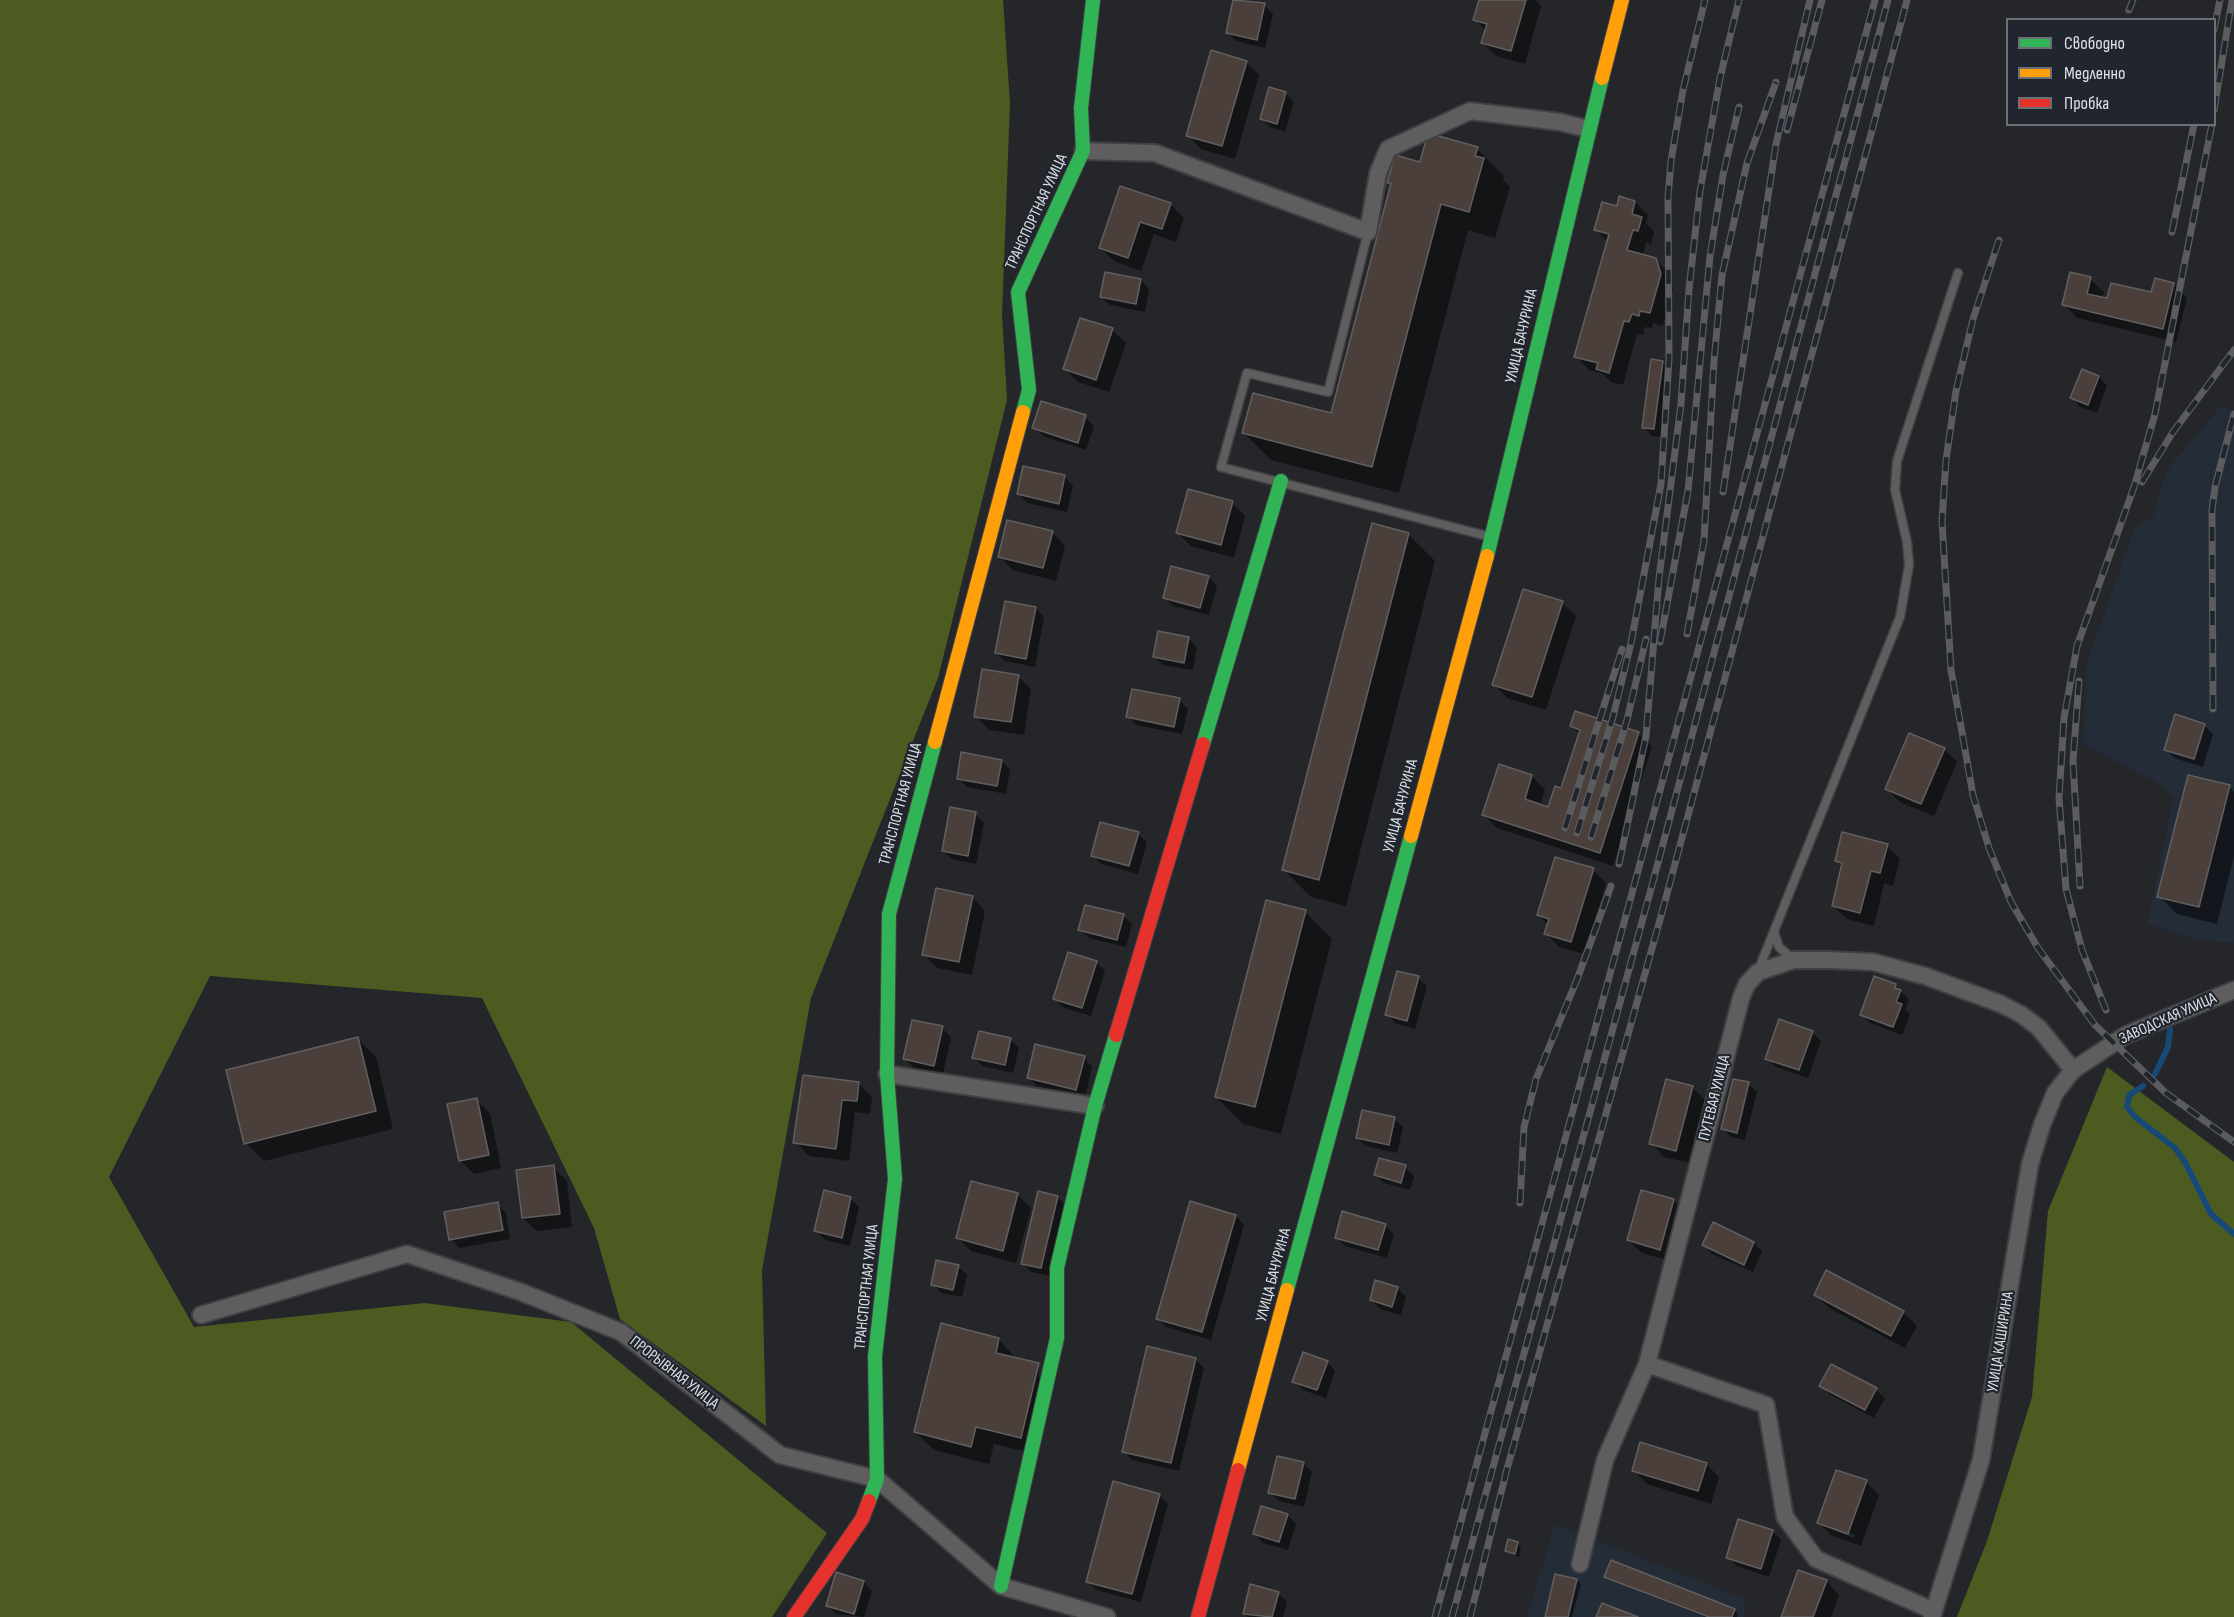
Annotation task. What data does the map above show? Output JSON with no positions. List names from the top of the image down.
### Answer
{
  "streets": {
    "street": [
      "ТРАНСПОРТНАЯ УЛИЦА",
      "УЛИЦА БАЧУРИНА",
      "ЗАВОДСКАЯ УЛИЦА",
      "ПУТЕВАЯ УЛИЦА",
      "УЛИЦА КАШИРИНА",
      "ПРОРЫВНАЯ УЛИЦА"
    ]
  },
  "crossings": [
    ["ТРАНСПОРТНАЯ УЛИЦА", "ПРОРЫВНАЯ УЛИЦА"],
    ["ЗАВОДСКАЯ УЛИЦА", "УЛИЦА КАШИРИНА"]
  ],
  "legend": ["Свободно", "Медленно", "Пробка"]
}
